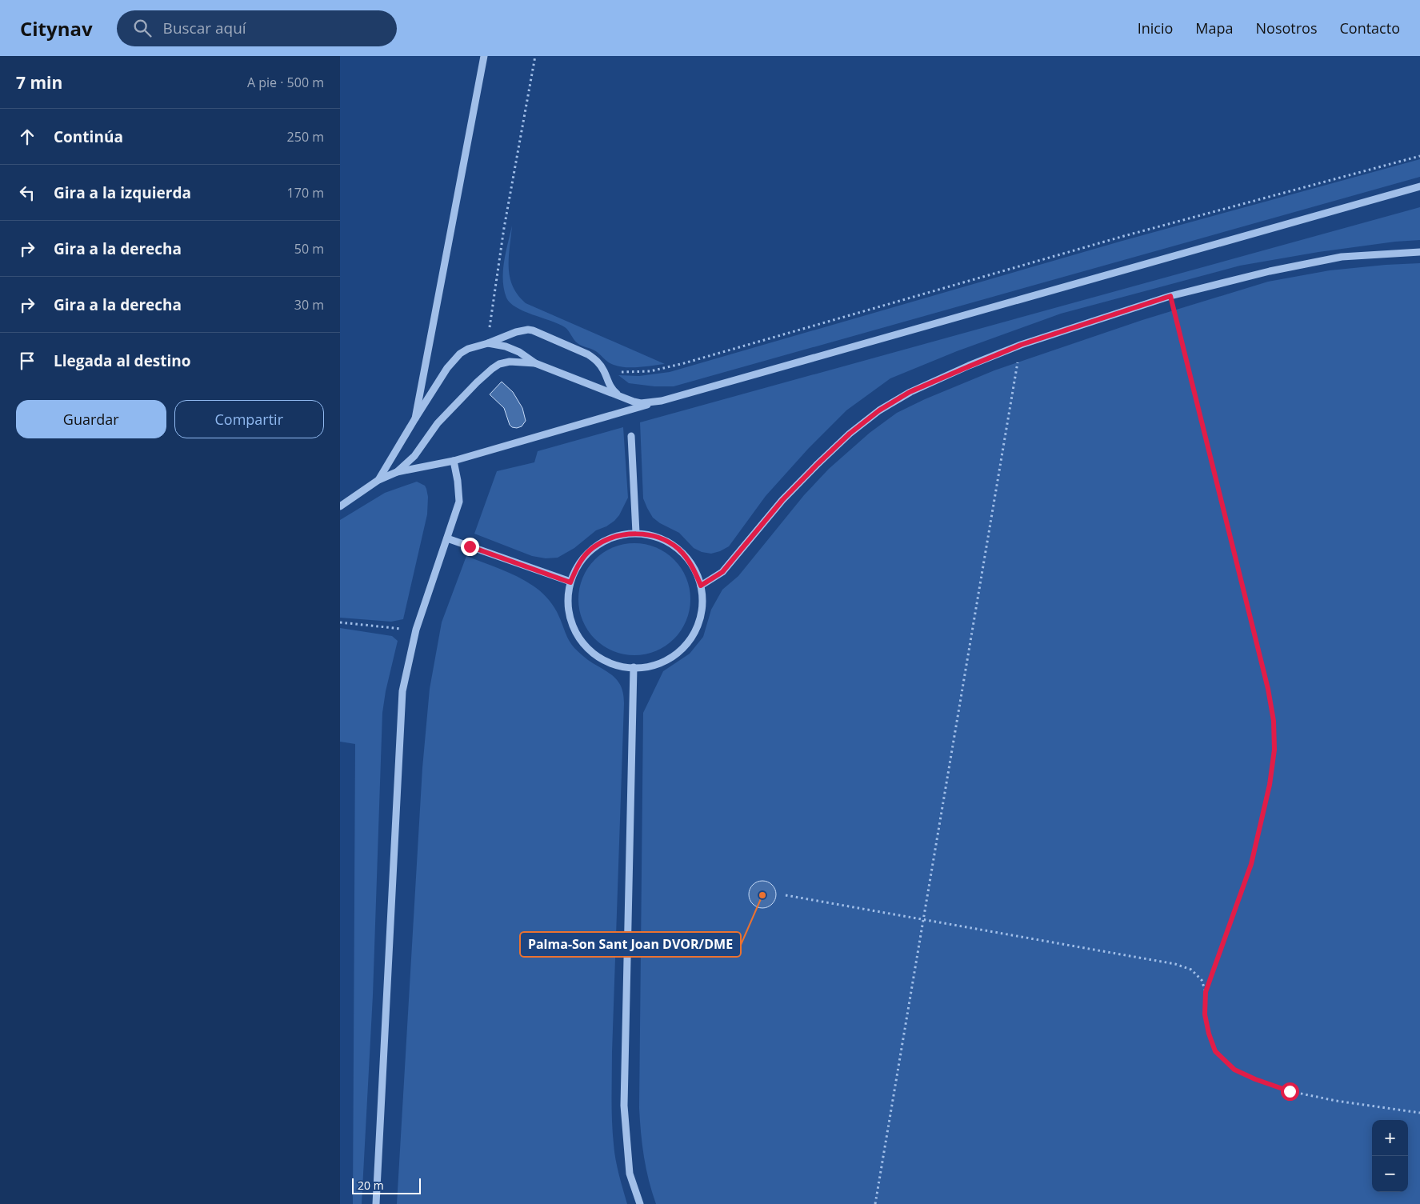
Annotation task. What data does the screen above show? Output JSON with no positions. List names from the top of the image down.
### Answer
{
  "places": ["Palma-Son Sant Joan DVOR/DME"],
  "scale_bar": "20 m",
  "page": {
    "header": "Citynav",
    "search": "Buscar aquí",
    "nav": [
      "Inicio",
      "Mapa",
      "Nosotros",
      "Contacto"
    ],
    "heading": ["7 min", "A pie · 500 m"],
    "list": [
      ["Continúa", "250 m"],
      ["Gira a la izquierda", "170 m"],
      ["Gira a la derecha", "50 m"],
      ["Gira a la derecha", "30 m"],
      "Llegada al destino"
    ],
    "buttons": ["Guardar", "Compartir"],
    "map_buttons": ["+", "−"],
    "scale": "20 m"
  }
}
